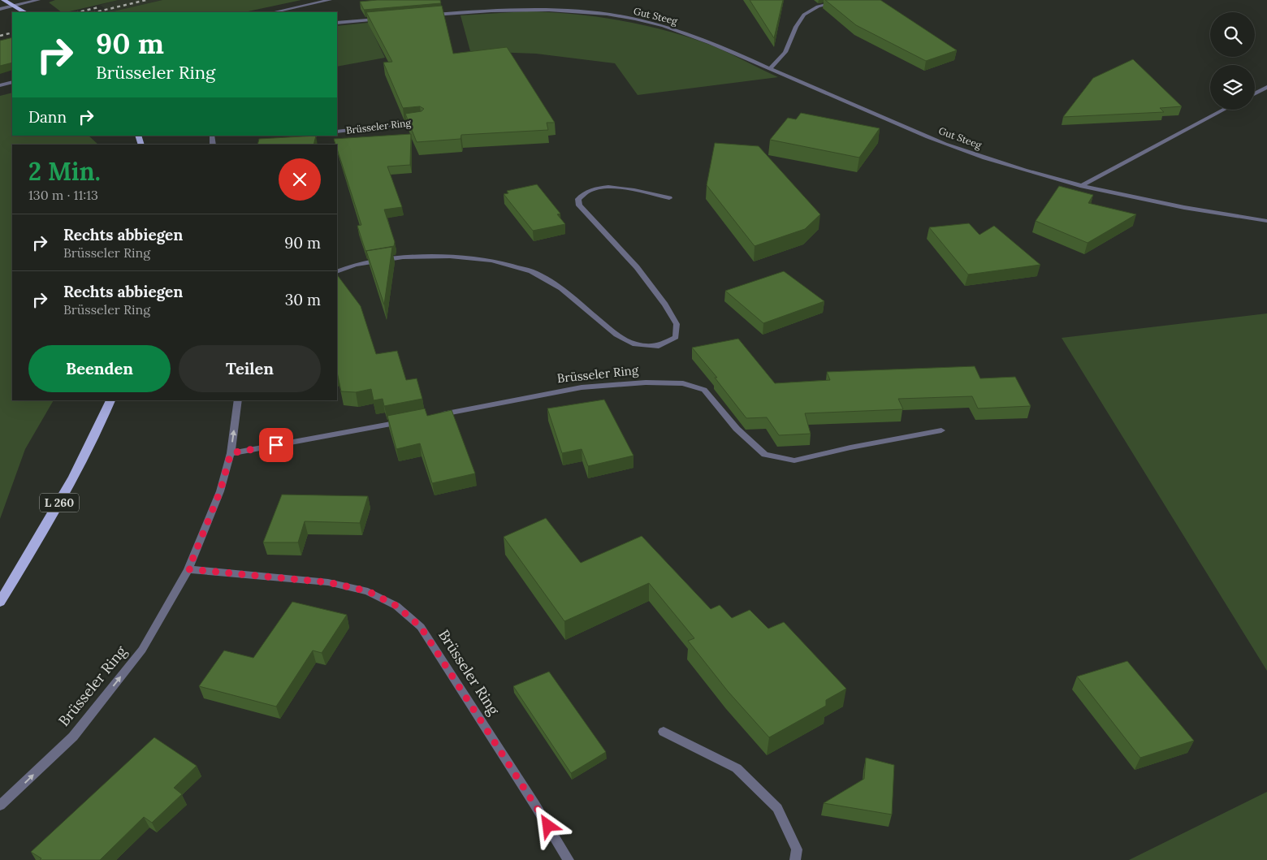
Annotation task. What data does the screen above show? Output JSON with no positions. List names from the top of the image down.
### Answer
{
  "streets": {
    "main road": ["L 260"],
    "street": ["Gut Steeg", "Brüsseler Ring"]
  },
  "page": {
    "turn": ["90 m", "Brüsseler Ring"],
    "then": "Dann",
    "heading": ["2 Min.", "130 m · 11:13"],
    "list": [
      {
        "name": "Rechts abbiegen",
        "note": "Brüsseler Ring",
        "value": "90 m"
      },
      {
        "name": "Rechts abbiegen",
        "note": "Brüsseler Ring",
        "value": "30 m"
      }
    ],
    "buttons": ["Beenden", "Teilen"]
  }
}
